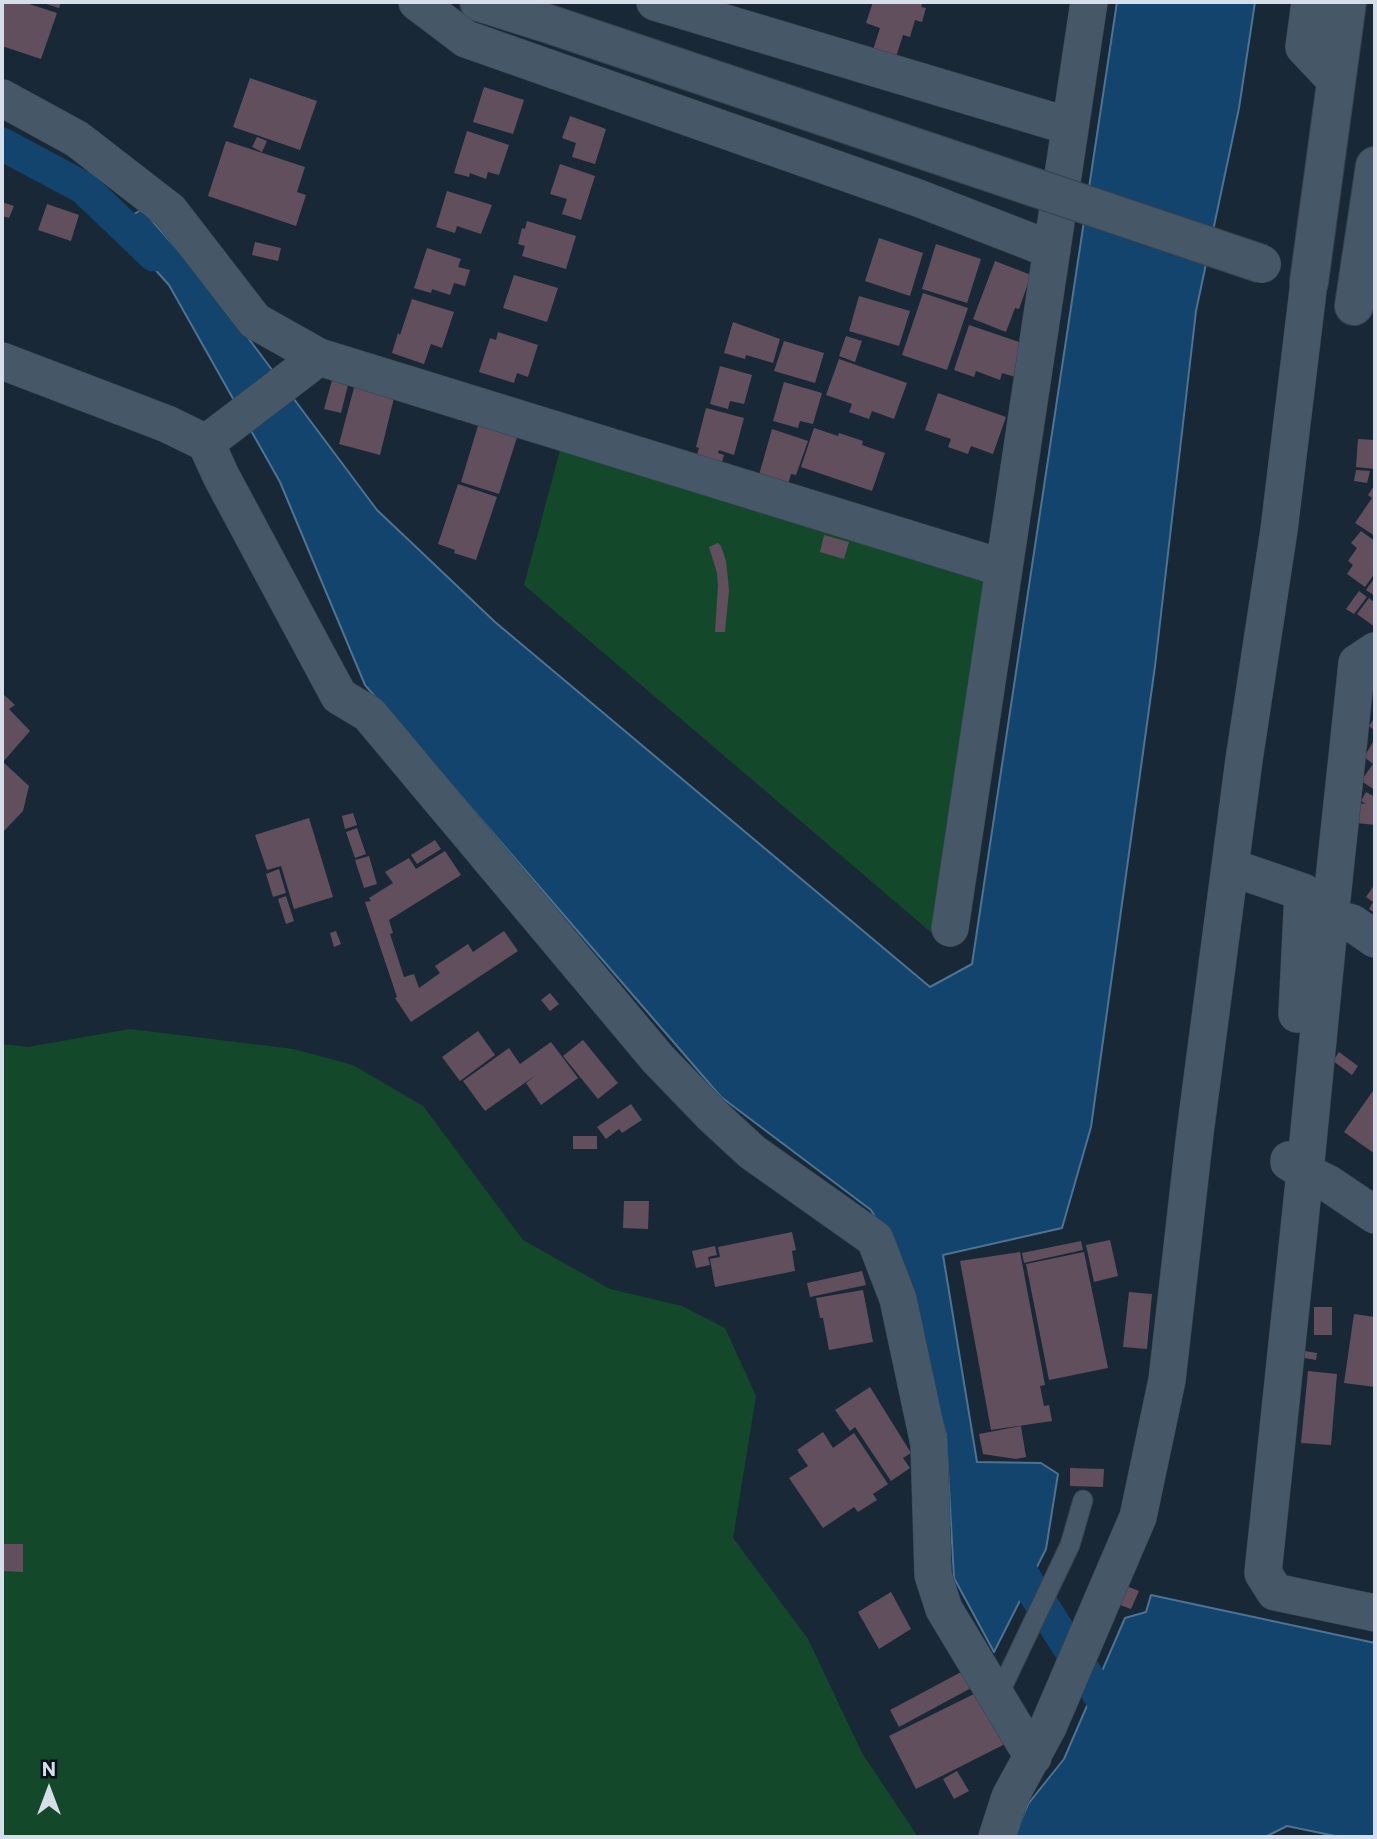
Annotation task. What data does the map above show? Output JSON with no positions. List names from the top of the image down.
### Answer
{
  "north": "top"
}
